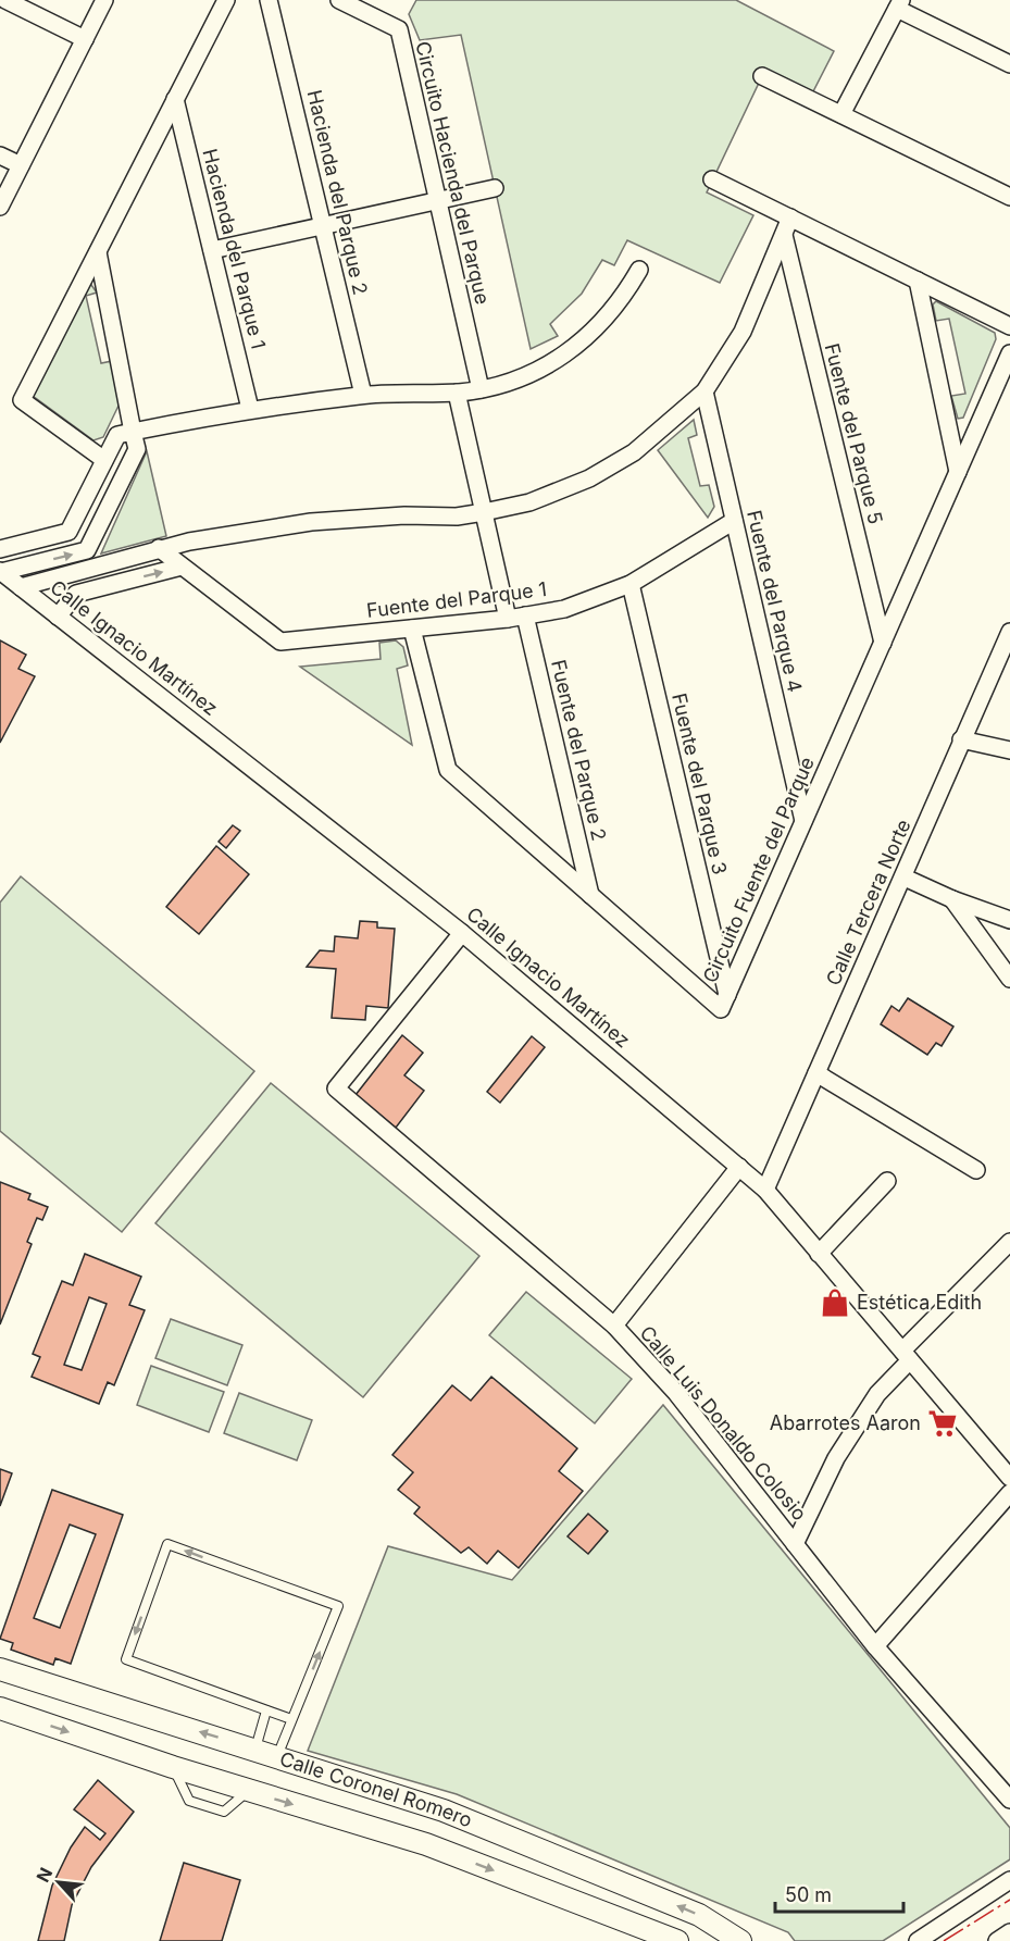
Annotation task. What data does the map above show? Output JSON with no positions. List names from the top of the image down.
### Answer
{
  "streets": {
    "main road": ["Calle Coronel Romero"],
    "street": [
      "Circuito Hacienda del Parque",
      "Hacienda del Parque 2",
      "Hacienda del Parque 1",
      "Fuente del Parque 5",
      "Fuente del Parque 1",
      "Fuente del Parque 4",
      "Calle Ignacio Martínez",
      "Fuente del Parque 2",
      "Fuente del Parque 3",
      "Circuito Fuente del Parque",
      "Calle Tercera Norte",
      "Calle Luis Donaldo Colosio"
    ]
  },
  "crossings": [
    ["Fuente del Parque 5", "Circuito Fuente del Parque"],
    ["Fuente del Parque 1", "Fuente del Parque 4"],
    ["Fuente del Parque 1", "Fuente del Parque 2"],
    ["Fuente del Parque 1", "Fuente del Parque 3"],
    ["Fuente del Parque 1", "Circuito Fuente del Parque"],
    ["Fuente del Parque 4", "Circuito Fuente del Parque"],
    ["Calle Ignacio Martínez", "Calle Tercera Norte"],
    ["Calle Ignacio Martínez", "Calle Luis Donaldo Colosio"],
    ["Fuente del Parque 2", "Circuito Fuente del Parque"],
    ["Fuente del Parque 3", "Circuito Fuente del Parque"]
  ],
  "places": {
    "shop": ["Estética Edith"],
    "supermarket": ["Abarrotes Aaron"]
  },
  "scale_bar": "50 m",
  "north": "top left"
}
